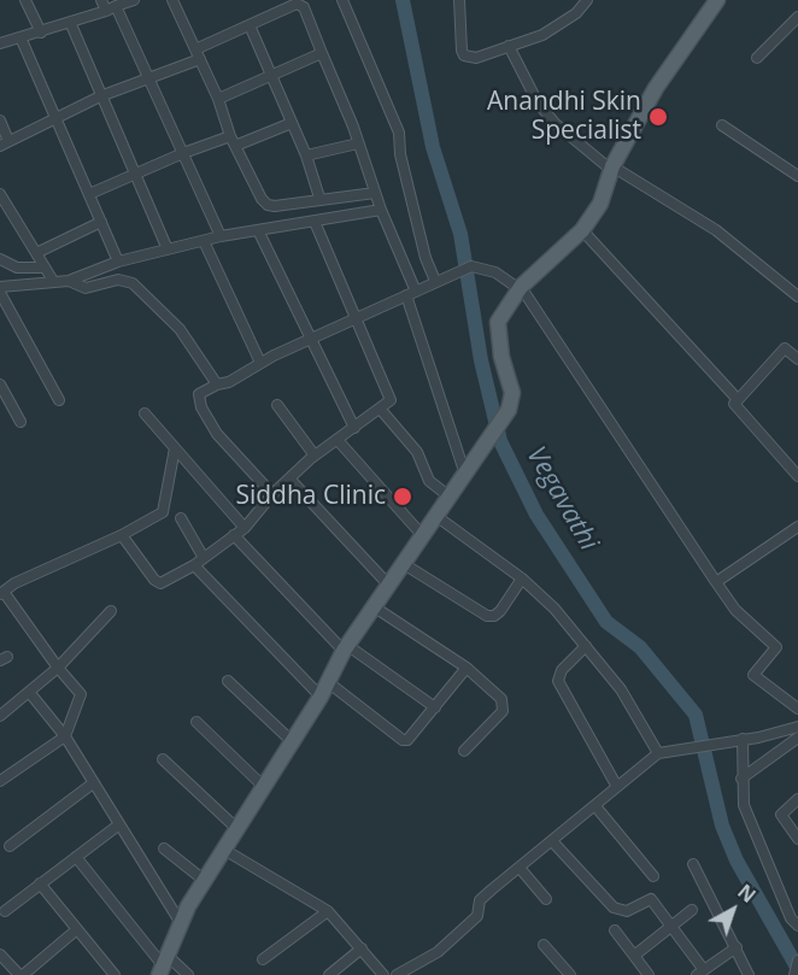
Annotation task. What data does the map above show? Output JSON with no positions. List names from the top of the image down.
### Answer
{
  "water": ["Vegavathi"],
  "places": ["Anandhi Skin Specialist", "Siddha Clinic"],
  "north": "top right"
}
